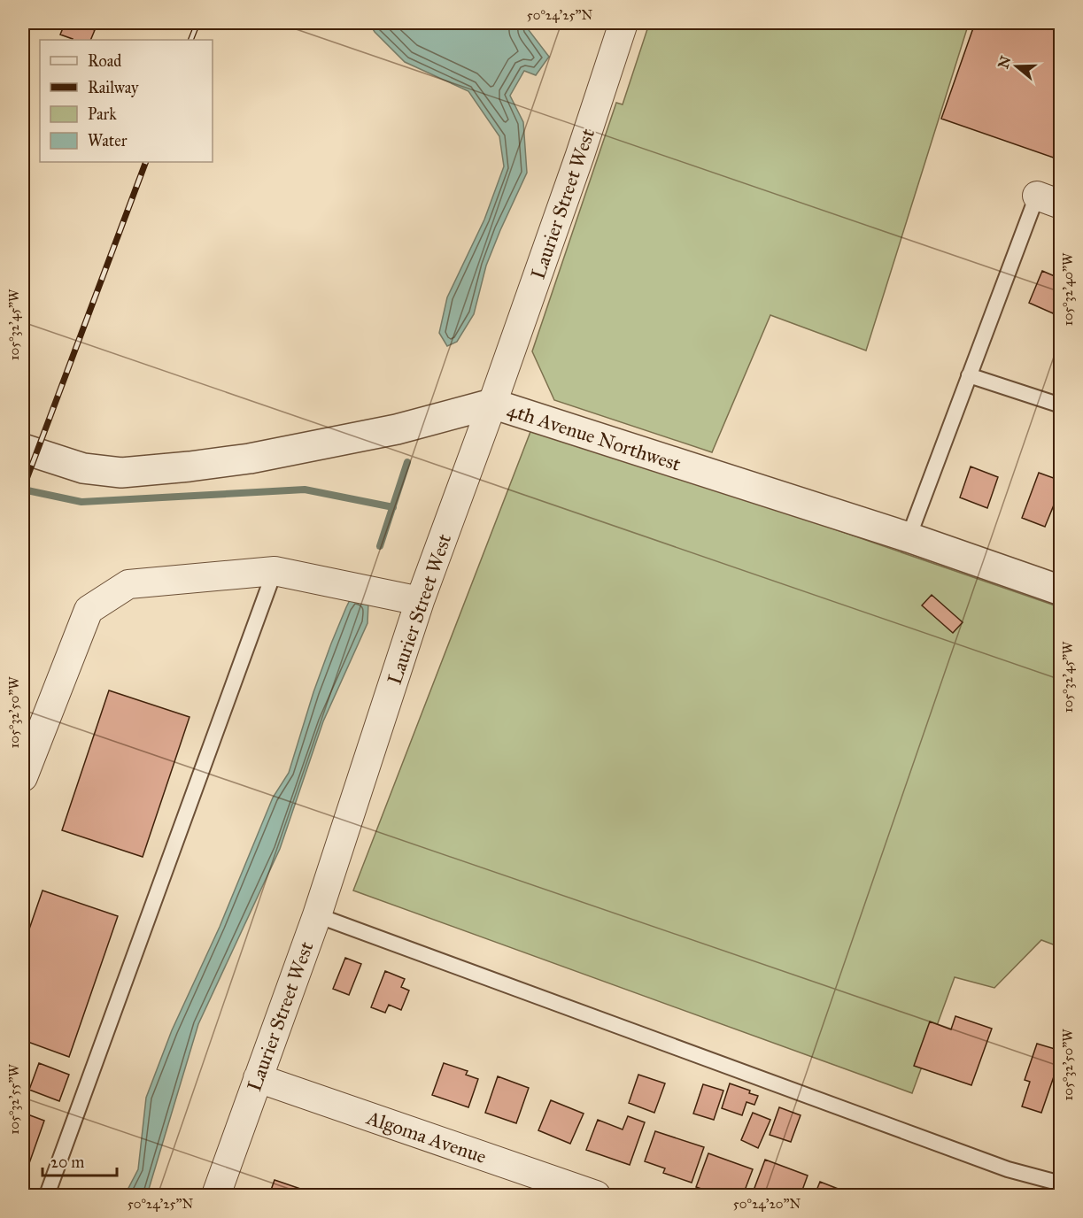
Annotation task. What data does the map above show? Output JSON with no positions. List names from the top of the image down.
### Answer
{
  "streets": {
    "street": ["Laurier Street West", "4th Avenue Northwest", "Algoma Avenue"]
  },
  "crossings": [
    ["Laurier Street West", "4th Avenue Northwest"],
    ["Laurier Street West", "Algoma Avenue"]
  ],
  "legend": [
    "Road",
    "Railway",
    "Park",
    "Water"
  ],
  "scale_bar": "20 m",
  "north": "left",
  "coordinates": [
    "50°24'25\"N",
    "105°32'40\"W",
    "105°32'45\"W",
    "105°32'50\"W",
    "105°32'55\"W",
    "50°24'20\"N"
  ]
}
